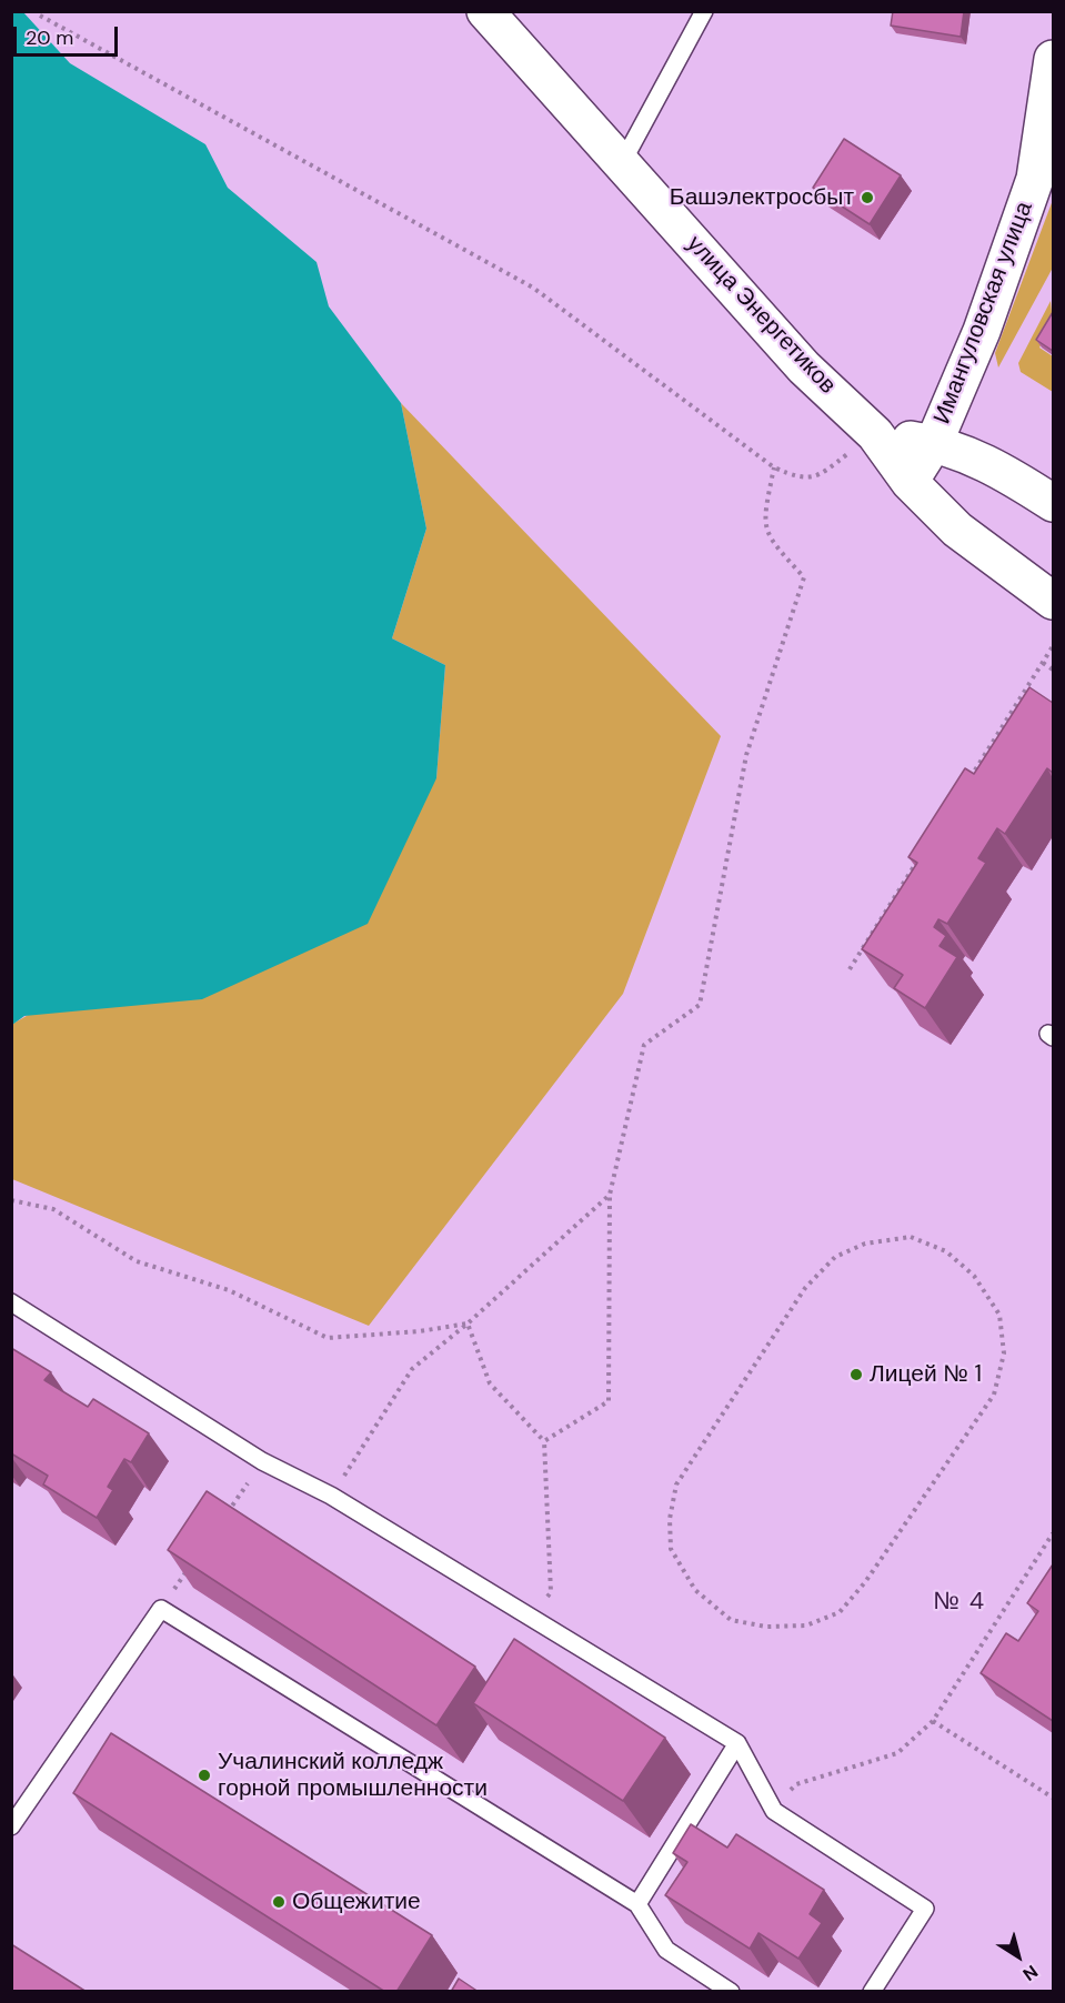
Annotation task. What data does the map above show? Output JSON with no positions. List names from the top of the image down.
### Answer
{
  "streets": {
    "main road": ["Имангуловская улица", "улица Энергетиков"]
  },
  "crossings": [
    ["Имангуловская улица", "улица Энергетиков"]
  ],
  "districts": ["№ 4"],
  "places": [
    "Башэлектросбыт",
    "Лицей № 1",
    "Учалинский колледж горной промышленности",
    "Общежитие"
  ],
  "scale_bar": "20 m",
  "north": "bottom right"
}
